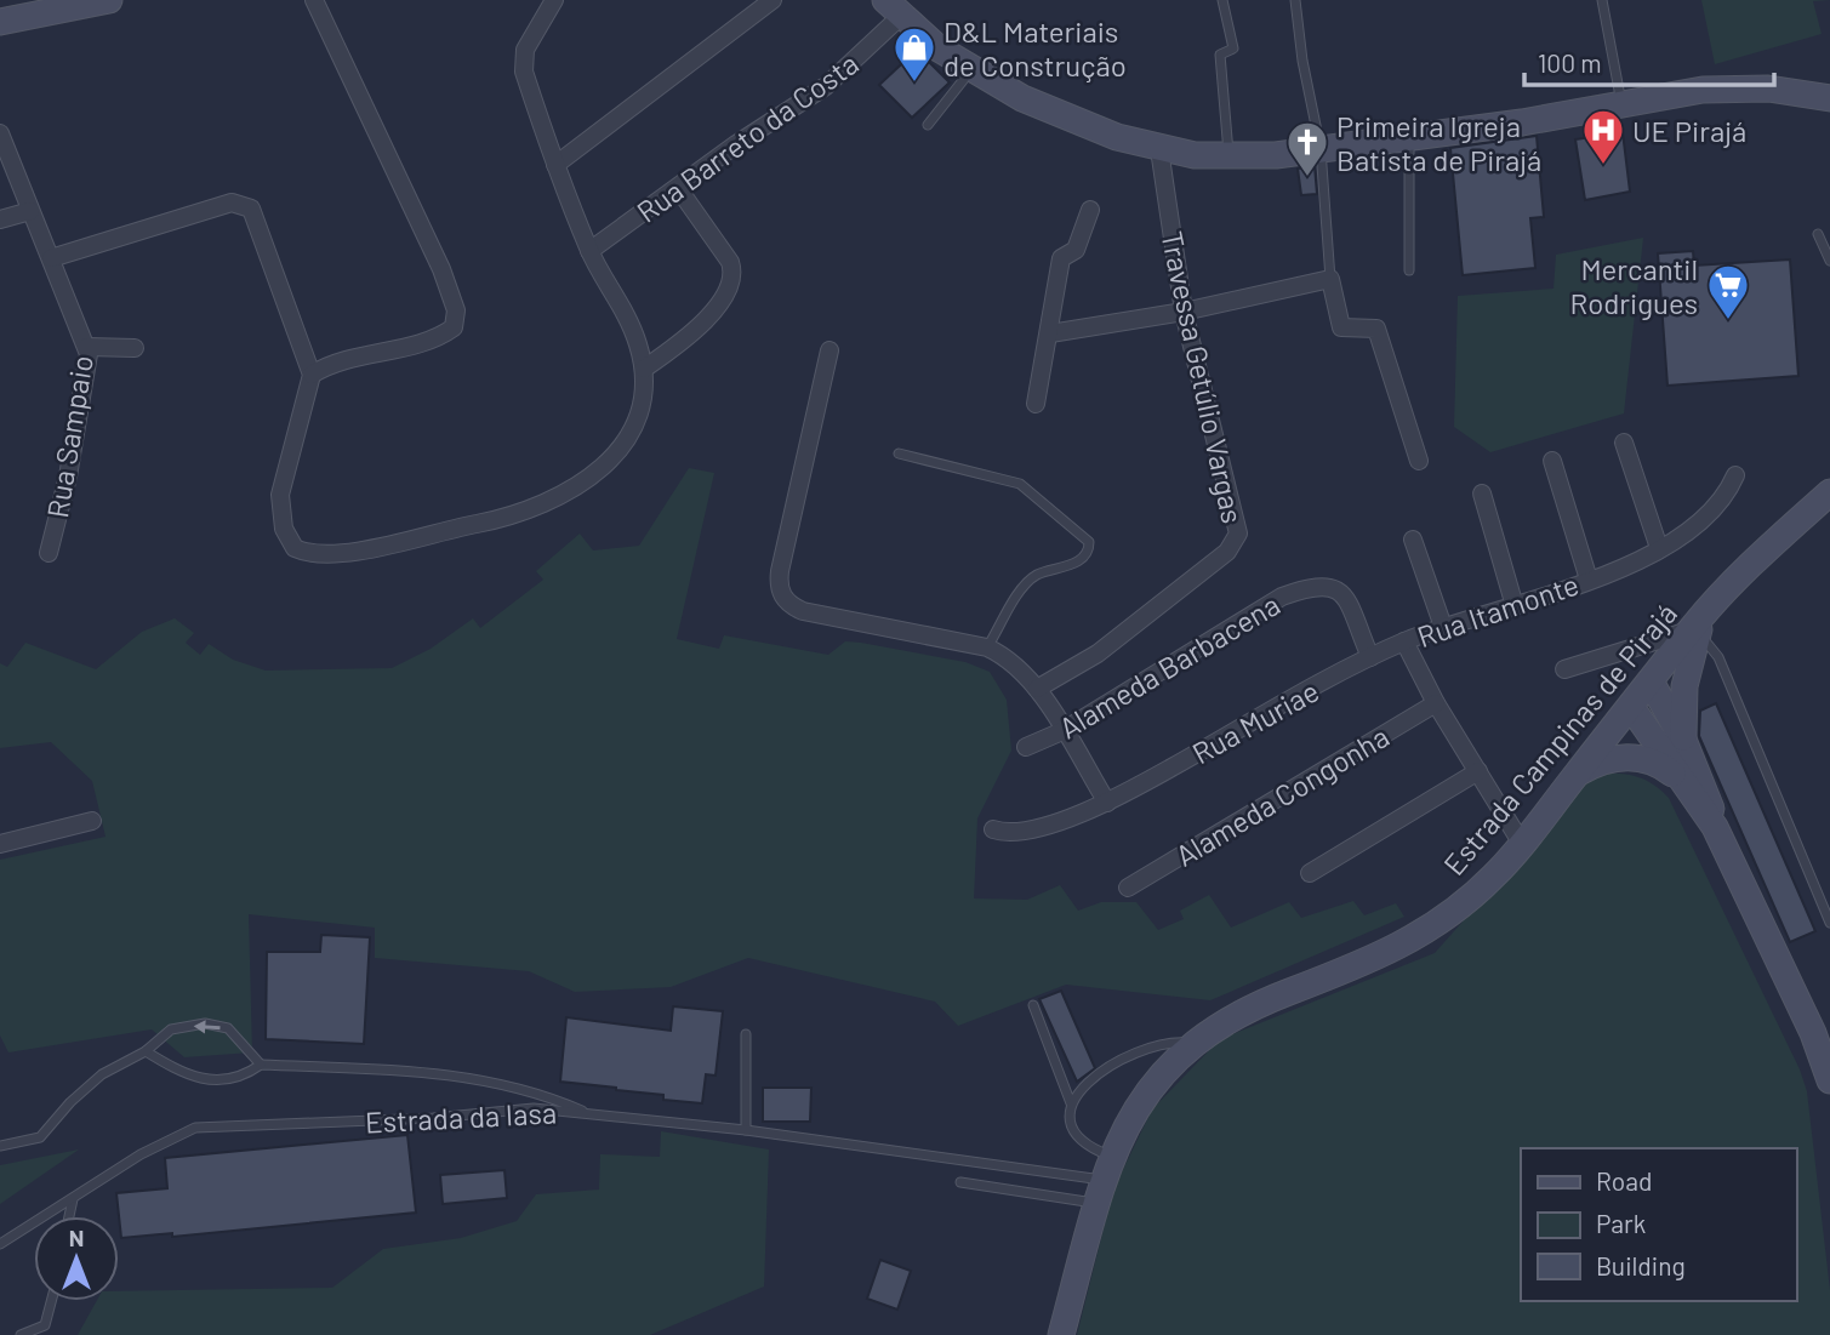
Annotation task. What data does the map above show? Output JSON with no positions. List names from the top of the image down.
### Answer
{
  "streets": {
    "main road": ["Estrada Campinas de Pirajá"],
    "street": [
      "Rua Barreto da Costa",
      "Travessa Getúlio Vargas",
      "Rua Sampaio",
      "Rua Itamonte",
      "Alameda Barbacena",
      "Rua Muriae",
      "Alameda Congonha"
    ],
    "lane": ["Estrada da Iasa"]
  },
  "crossings": [
    ["Rua Itamonte", "Rua Muriae"],
    ["Rua Itamonte", "Estrada Campinas de Pirajá"],
    ["Rua Itamonte", "Alameda Congonha"],
    ["Alameda Barbacena", "Rua Muriae"],
    ["Estrada Campinas de Pirajá", "Estrada da Iasa"]
  ],
  "places": {
    "shop": ["D&L Materiais de Construção"],
    "hospital": ["UE Pirajá"],
    "church": ["Primeira Igreja Batista de Pirajá"],
    "supermarket": ["Mercantil Rodrigues"]
  },
  "legend": ["Road", "Park", "Building"],
  "scale_bar": "100 m",
  "north": "top"
}
